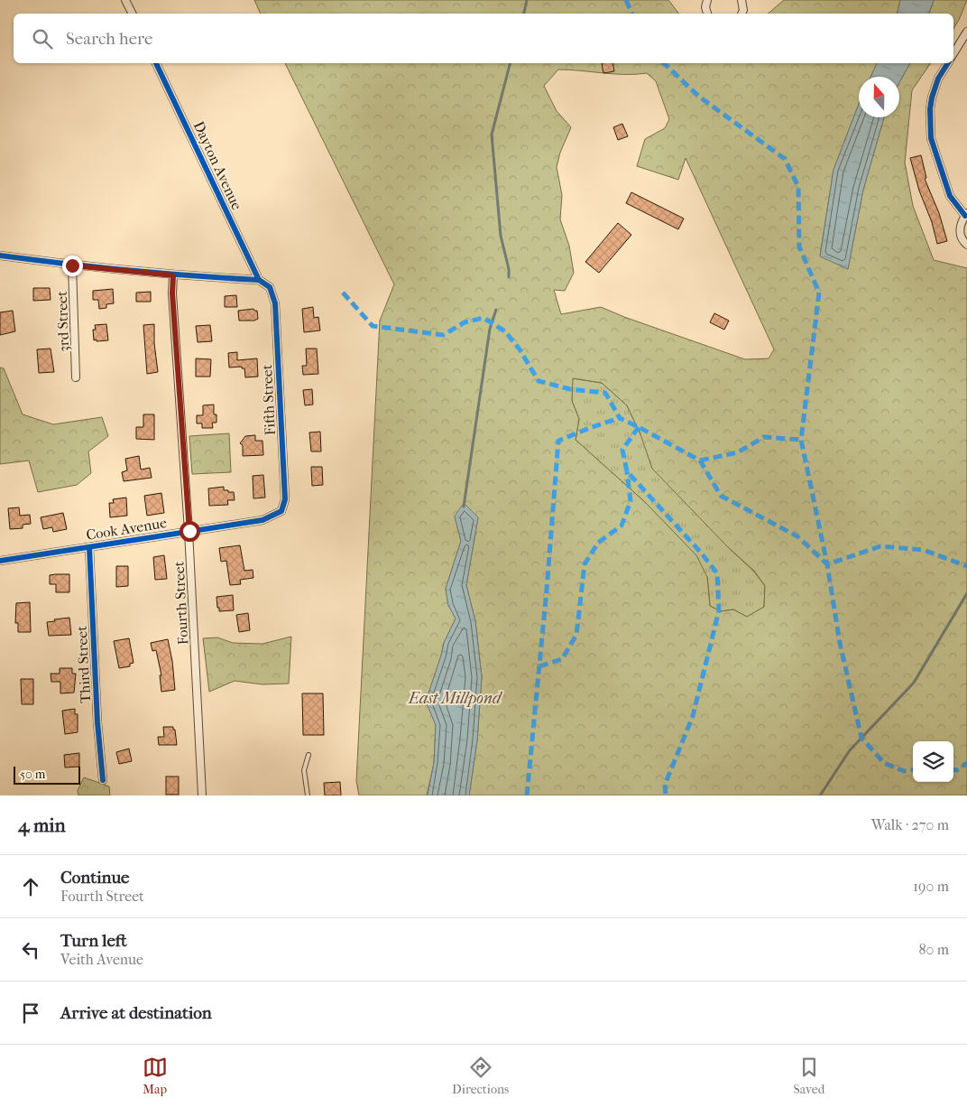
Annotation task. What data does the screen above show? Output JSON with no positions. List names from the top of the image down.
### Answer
{
  "streets": {
    "street": [
      "Dayton Avenue",
      "3rd Street",
      "Fifth Street",
      "Cook Avenue",
      "Fourth Street",
      "Third Street"
    ]
  },
  "crossings": [
    ["Dayton Avenue", "Fifth Street"],
    ["Fifth Street", "Cook Avenue"],
    ["Cook Avenue", "Fourth Street"],
    ["Cook Avenue", "Third Street"]
  ],
  "water": ["East Millpond"],
  "scale_bar": "50 m",
  "north": "top",
  "page": {
    "search": "Search here",
    "scale": "50 m",
    "heading": ["4 min", "Walk · 270 m"],
    "list": [
      ["Continue", "Fourth Street", "190 m"],
      ["Turn left", "Veith Avenue", "80 m"],
      "Arrive at destination"
    ],
    "nav": ["Map", "Directions", "Saved"]
  }
}
